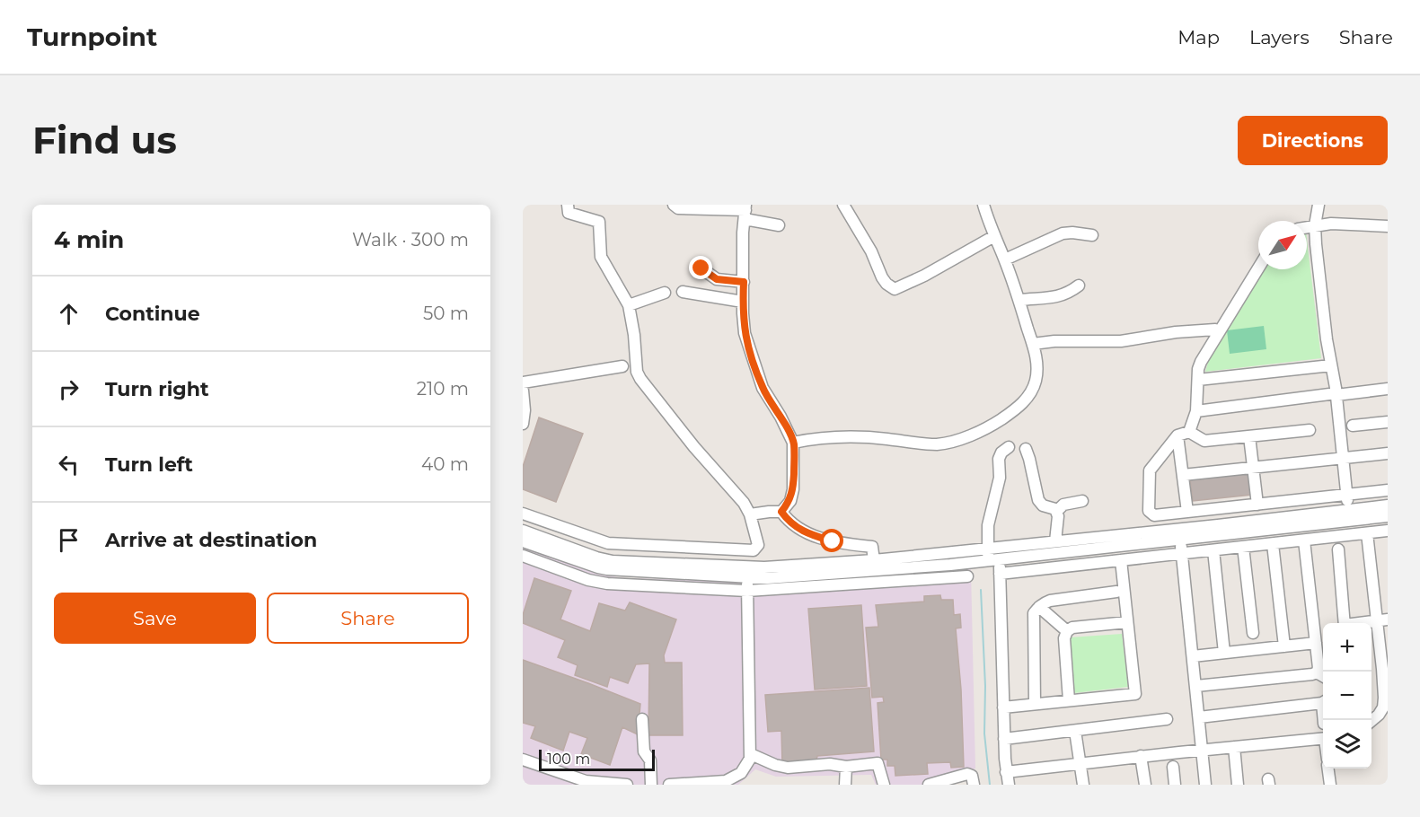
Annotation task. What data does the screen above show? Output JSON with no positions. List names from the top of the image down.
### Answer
{
  "scale_bar": "100 m",
  "north": "top right",
  "page": {
    "header": "Turnpoint",
    "nav": ["Map", "Layers", "Share"],
    "buttons": [
      "Directions",
      ["Save", "Share"]
    ],
    "title": "Find us",
    "heading": ["4 min", "Walk · 300 m"],
    "list": [
      ["Continue", "50 m"],
      ["Turn right", "210 m"],
      ["Turn left", "40 m"],
      "Arrive at destination"
    ],
    "map_buttons": ["+", "−"],
    "scale": "100 m"
  }
}
